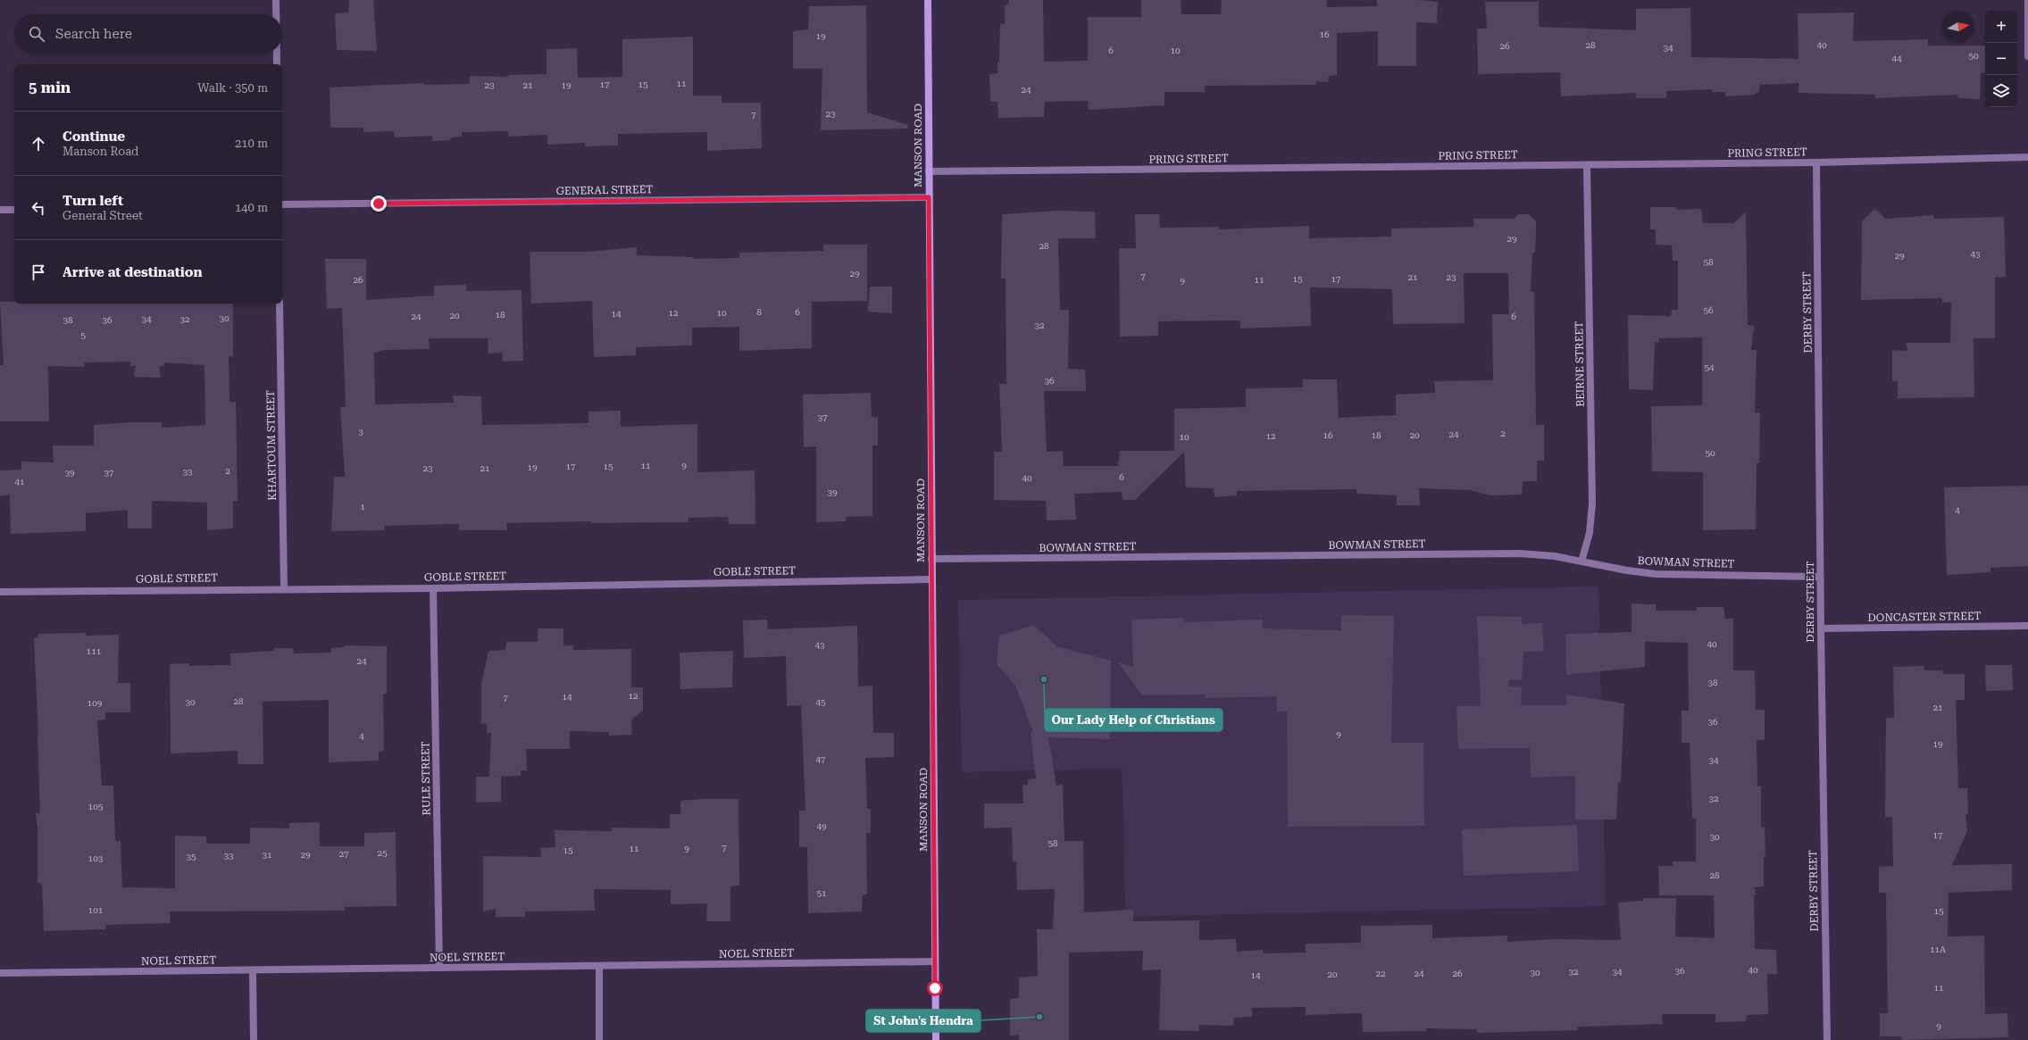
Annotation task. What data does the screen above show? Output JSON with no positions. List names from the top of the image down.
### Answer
{
  "streets": {
    "street": [
      "MANSON ROAD",
      "PRING STREET",
      "GENERAL STREET",
      "DERBY STREET",
      "BEIRNE STREET",
      "KHARTOUM STREET",
      "BOWMAN STREET",
      "GOBLE STREET",
      "DONCASTER STREET",
      "RULE STREET",
      "NOEL STREET"
    ]
  },
  "crossings": [
    ["MANSON ROAD", "PRING STREET"],
    ["MANSON ROAD", "GENERAL STREET"],
    ["MANSON ROAD", "BOWMAN STREET"],
    ["MANSON ROAD", "GOBLE STREET"],
    ["MANSON ROAD", "NOEL STREET"],
    ["PRING STREET", "DERBY STREET"],
    ["PRING STREET", "BEIRNE STREET"],
    ["DERBY STREET", "BOWMAN STREET"],
    ["DERBY STREET", "DONCASTER STREET"],
    ["BEIRNE STREET", "BOWMAN STREET"],
    ["KHARTOUM STREET", "GOBLE STREET"],
    ["GOBLE STREET", "RULE STREET"],
    ["RULE STREET", "NOEL STREET"]
  ],
  "places": ["Our Lady Help of Christians", "St John's Hendra"],
  "house_numbers": [
    "16",
    "19",
    "28",
    "40",
    "26",
    "34",
    "6",
    "10",
    "50",
    "44",
    "11",
    "17",
    "15",
    "23",
    "21",
    "19",
    "24",
    "23",
    "7",
    "29",
    "28",
    "43",
    "29",
    "58",
    "29",
    "7",
    "21",
    "23",
    "15",
    "17",
    "26",
    "11",
    "9",
    "56",
    "8",
    "6",
    "12",
    "10",
    "14",
    "18",
    "20",
    "24",
    "6",
    "30",
    "34",
    "32",
    "38",
    "36",
    "32",
    "5",
    "54",
    "36",
    "37",
    "3",
    "2",
    "24",
    "16",
    "18",
    "20",
    "12",
    "10",
    "50",
    "11",
    "9",
    "17",
    "15",
    "19",
    "23",
    "21",
    "2",
    "33",
    "39",
    "37",
    "6",
    "40",
    "41",
    "39",
    "1",
    "4",
    "40",
    "43",
    "111",
    "24",
    "38",
    "12",
    "14",
    "7",
    "28",
    "30",
    "45",
    "109",
    "21",
    "36",
    "9",
    "4",
    "19",
    "47",
    "34",
    "32",
    "105",
    "49",
    "17",
    "30",
    "58",
    "7",
    "11",
    "9",
    "15",
    "25",
    "27",
    "31",
    "29",
    "33",
    "35",
    "103",
    "28",
    "51",
    "101",
    "15",
    "11A",
    "40",
    "36",
    "32",
    "34",
    "30",
    "22",
    "24",
    "26",
    "20",
    "14",
    "11",
    "9"
  ],
  "north": "right",
  "page": {
    "map_buttons": ["+", "−"],
    "search": "Search here",
    "heading": ["5 min", "Walk · 350 m"],
    "list": [
      ["Continue", "Manson Road", "210 m"],
      ["Turn left", "General Street", "140 m"],
      "Arrive at destination"
    ]
  }
}
